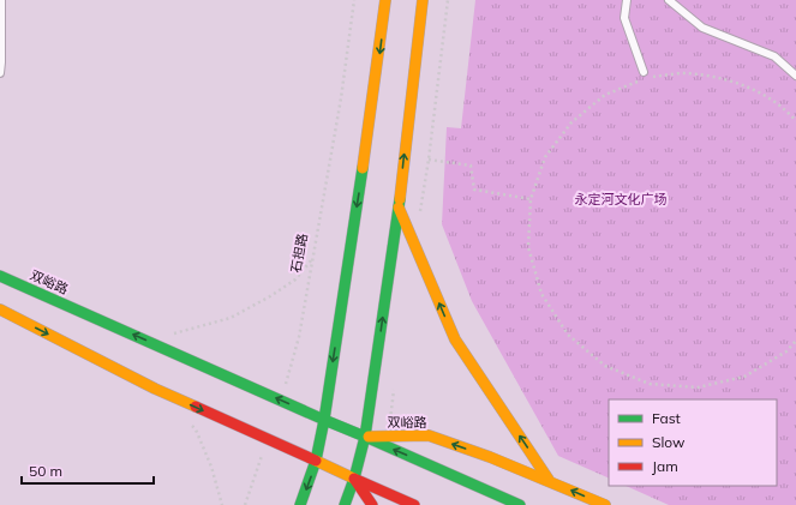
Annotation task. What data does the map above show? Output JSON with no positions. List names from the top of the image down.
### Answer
{
  "streets": {
    "main road": ["双峪路"],
    "path": ["石担路"]
  },
  "crossings": [
    ["石担路", "双峪路"]
  ],
  "parks": ["永定河文化广场"],
  "legend": ["Fast", "Slow", "Jam"],
  "scale_bar": "50 m"
}
